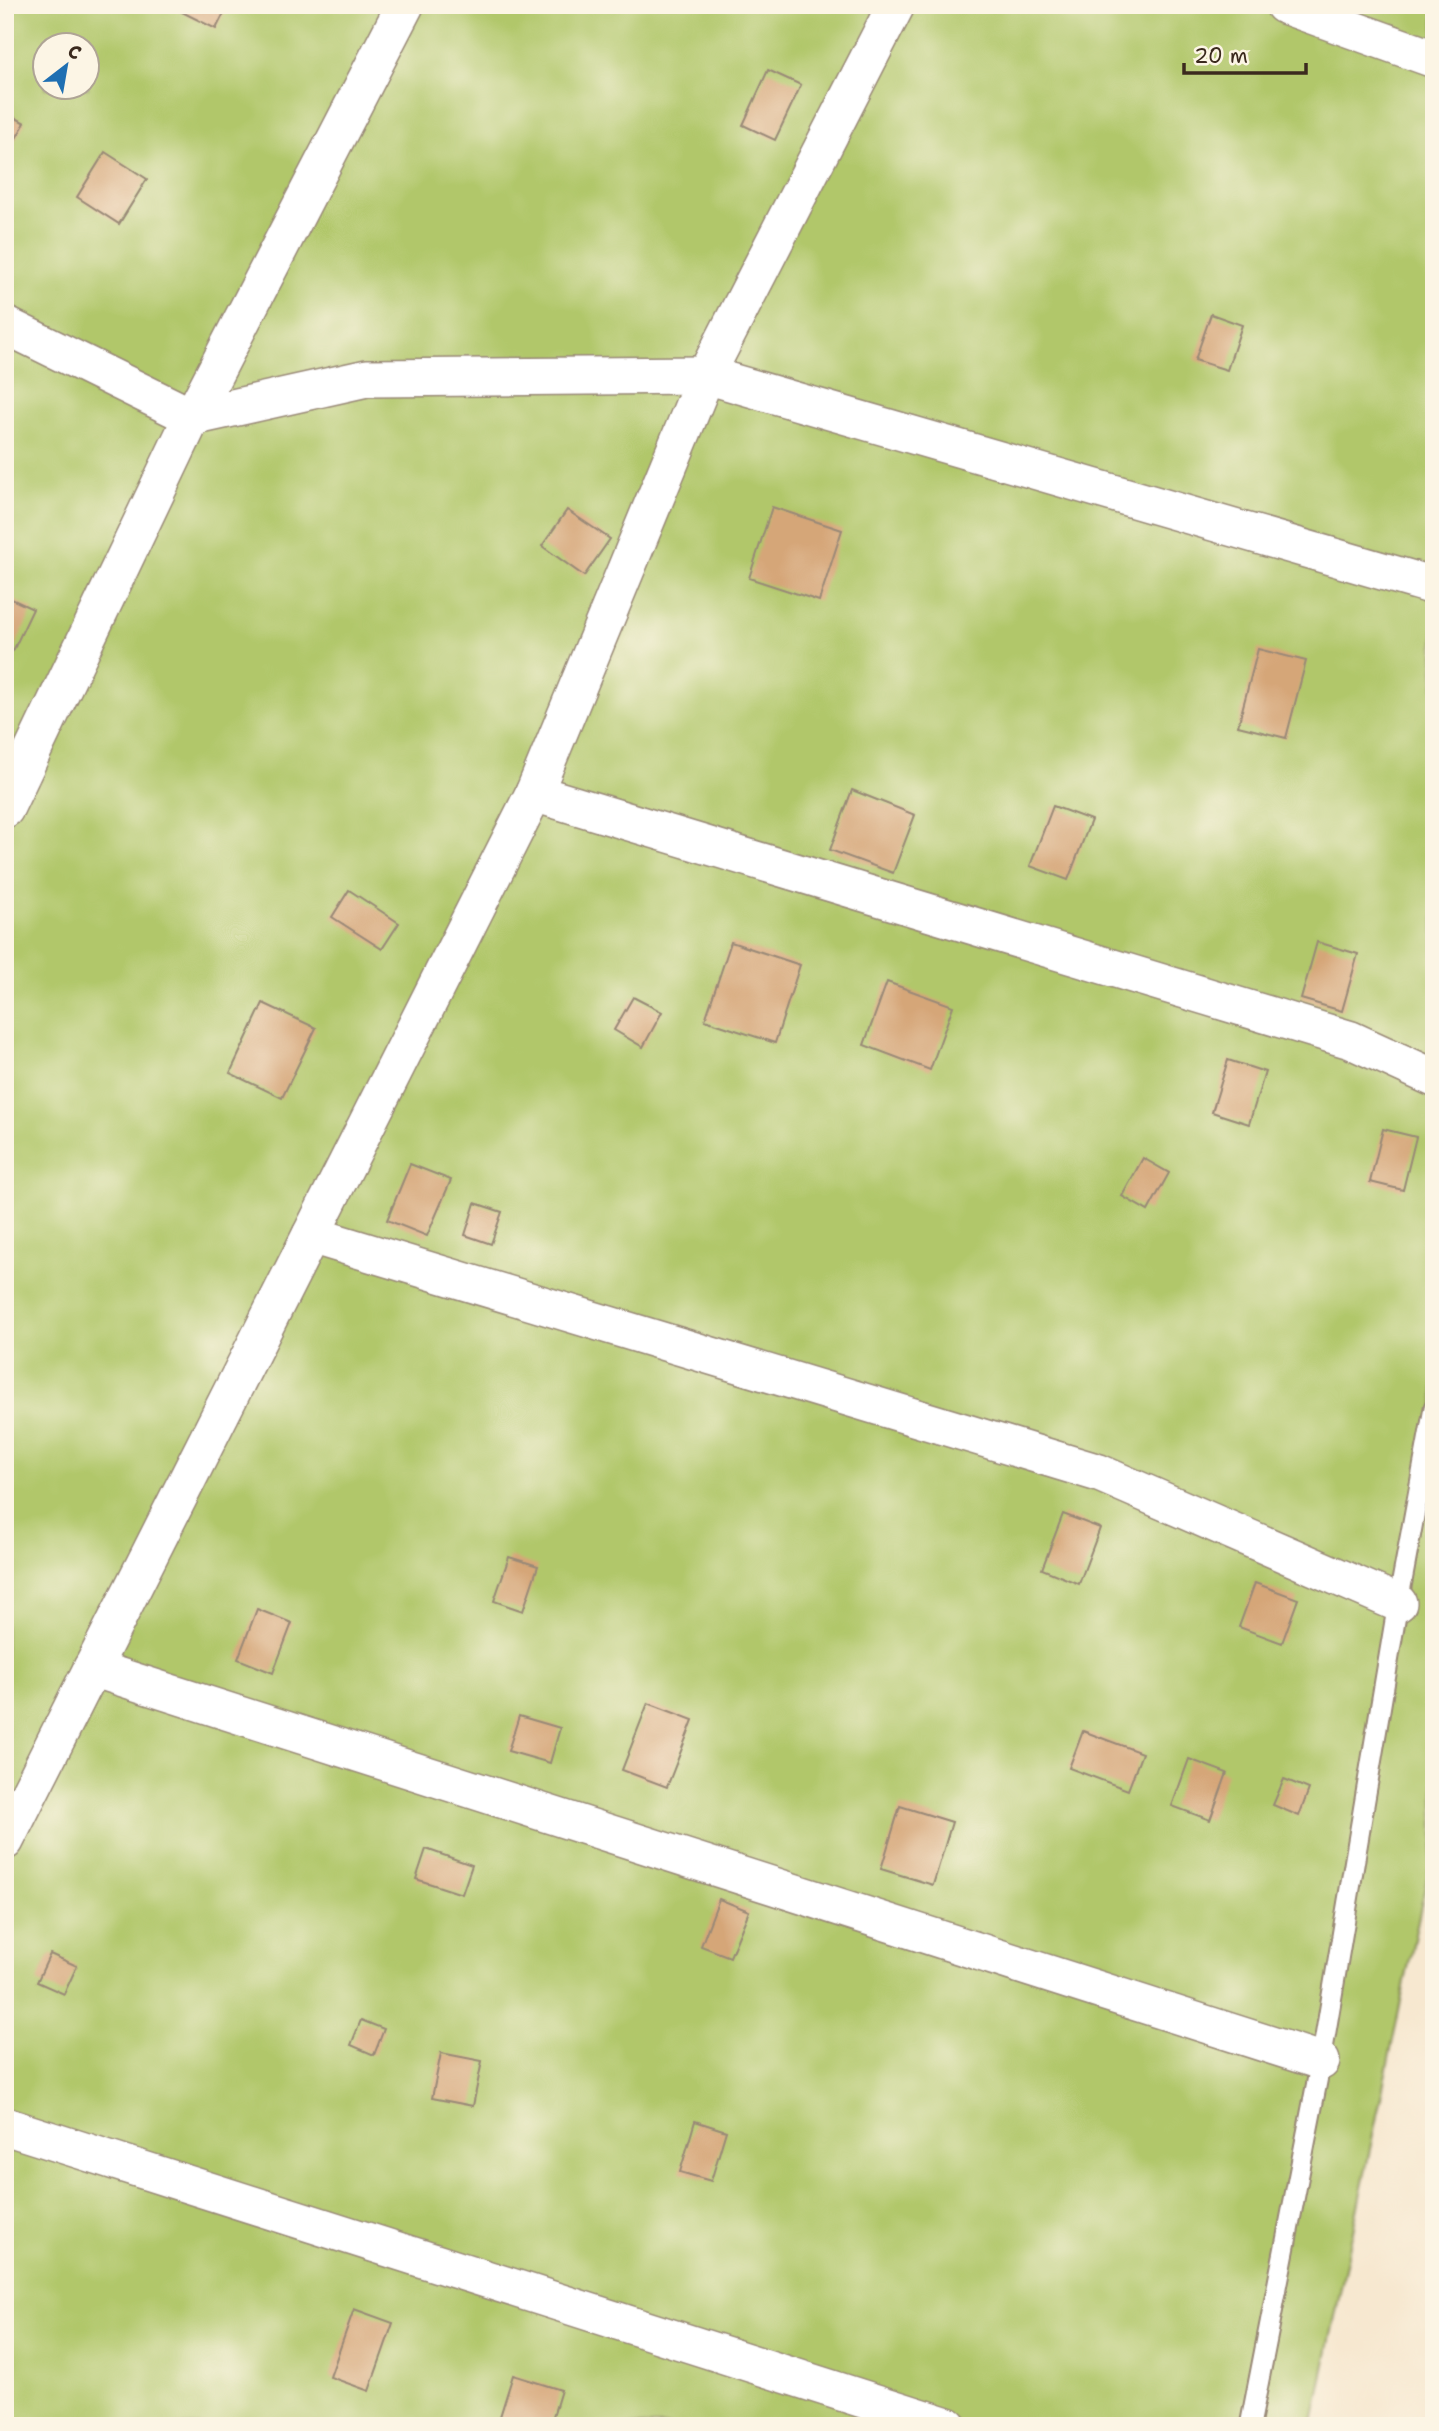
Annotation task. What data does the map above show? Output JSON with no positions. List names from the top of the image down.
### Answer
{
  "scale_bar": "20 m",
  "north": "top right"
}
